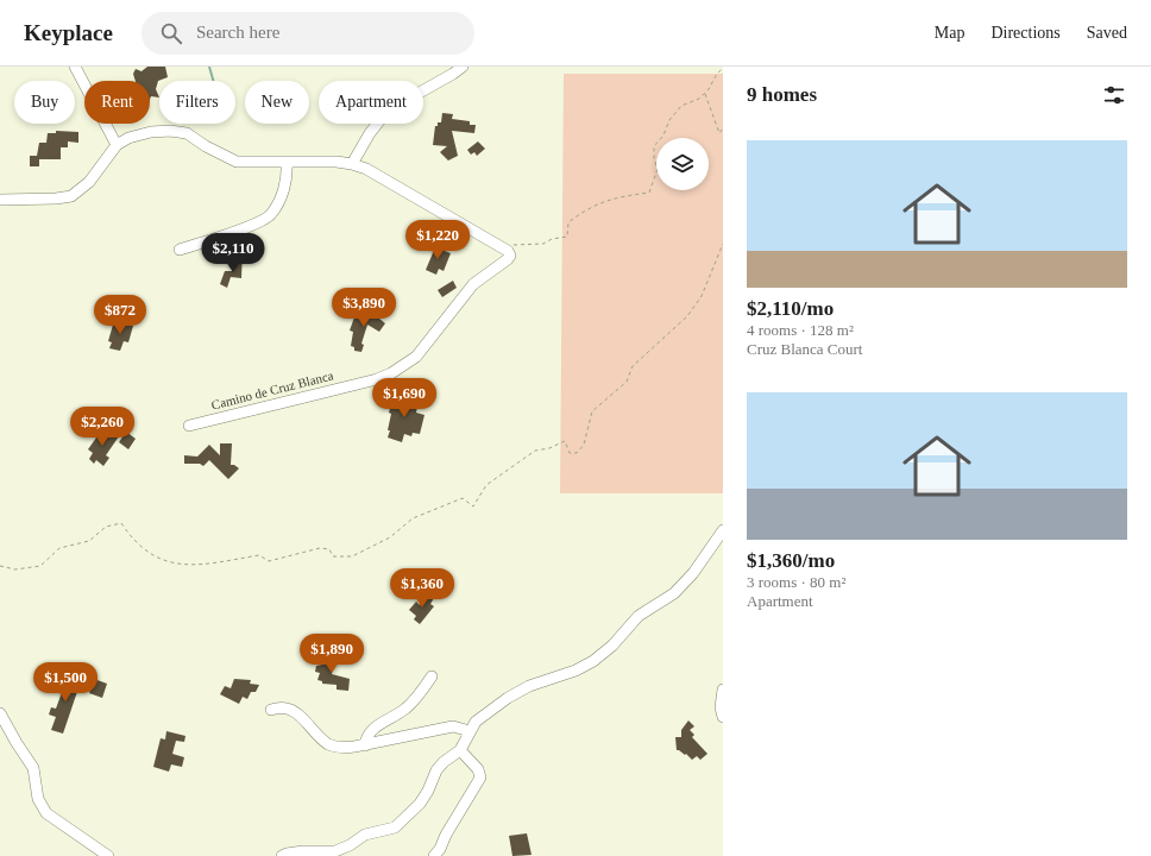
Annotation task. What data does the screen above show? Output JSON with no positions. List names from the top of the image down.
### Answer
{
  "streets": {
    "street": ["Camino de Cruz Blanca"]
  },
  "page": {
    "header": "Keyplace",
    "search": "Search here",
    "nav": ["Map", "Directions", "Saved"],
    "heading": "9 homes",
    "chip": [
      "Buy",
      "Rent",
      "Filters",
      "New",
      "Apartment"
    ],
    "list": [
      {
        "name": "$2,110/mo",
        "note": "4 rooms · 128 m² · Cruz Blanca Court"
      },
      {
        "name": "$1,360/mo",
        "note": "3 rooms · 80 m² · Apartment"
      }
    ],
    "price": [
      "$1,220",
      "$2,110",
      "$3,890",
      "$872",
      "$1,690",
      "$2,260",
      "$1,360",
      "$1,890",
      "$1,500"
    ]
  }
}
